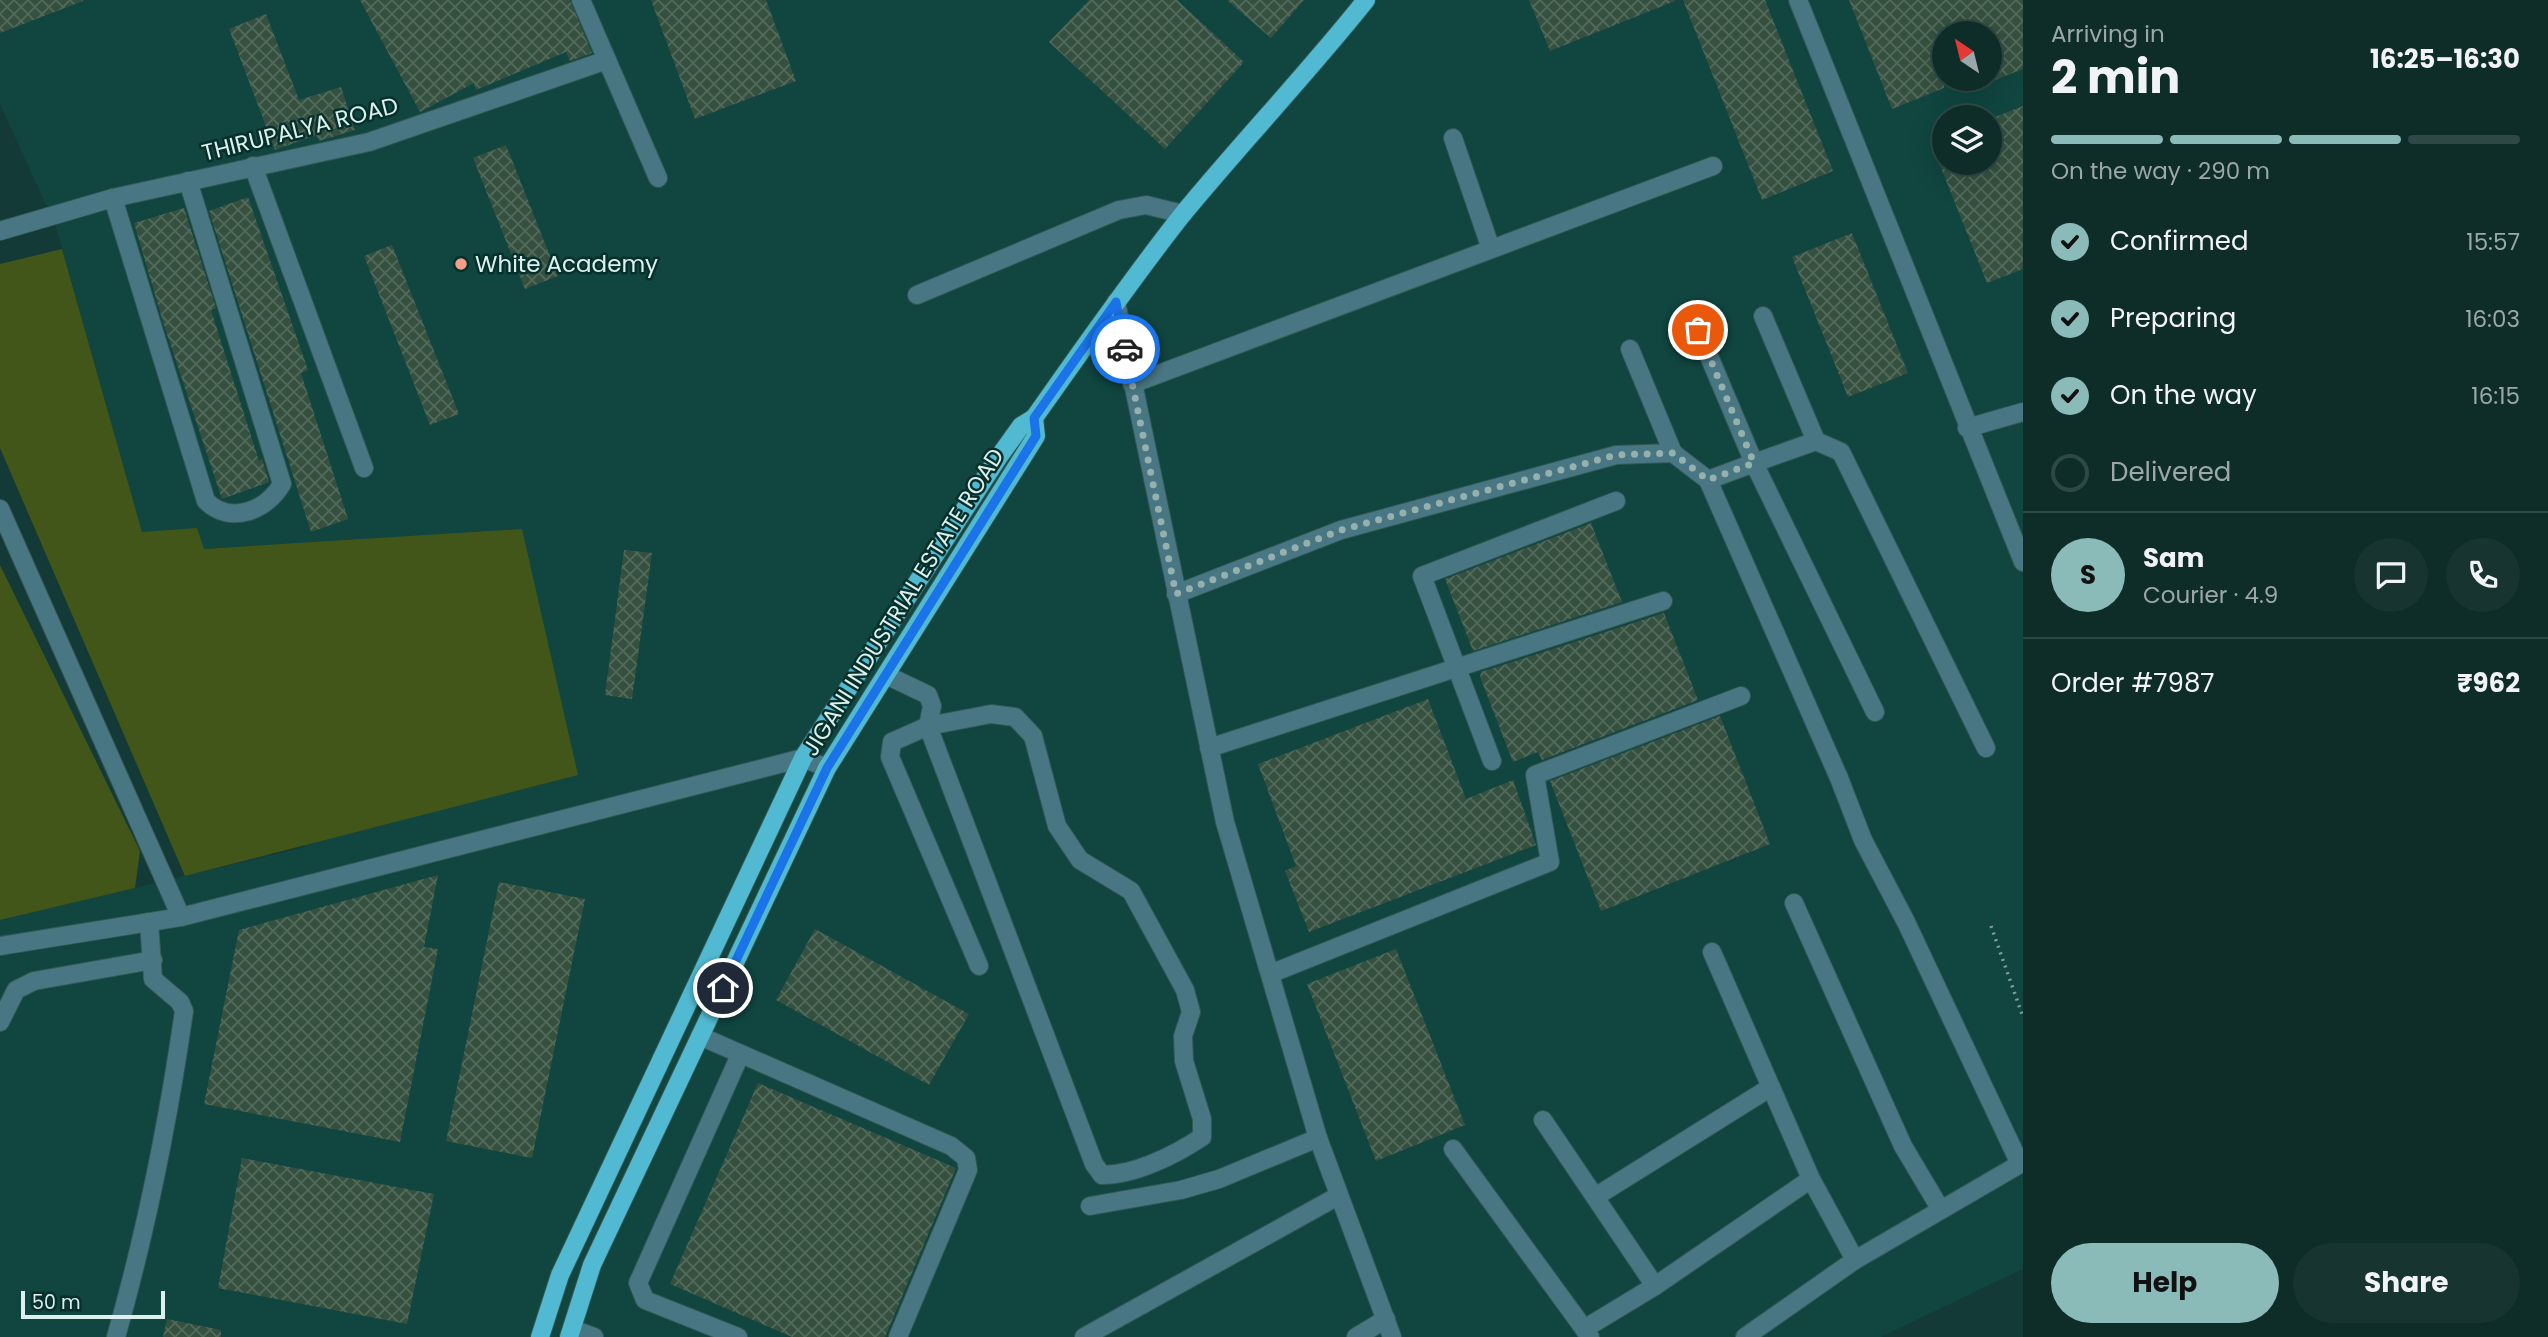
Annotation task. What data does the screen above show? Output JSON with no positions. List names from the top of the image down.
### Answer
{
  "streets": {
    "main road": ["JIGANI INDUSTRIAL ESTATE ROAD"],
    "street": ["THIRUPALYA ROAD"]
  },
  "places": ["White Academy"],
  "scale_bar": "50 m",
  "north": "top left",
  "page": {
    "heading": ["2 min", "Arriving in", "16:25–16:30"],
    "panel": [
      "Sam",
      "Courier · 4.9",
      "Order #7987",
      "₹962"
    ],
    "bar": "On the way · 290 m",
    "list": [
      ["Confirmed", "15:57"],
      ["Preparing", "16:03"],
      ["On the way", "16:15"],
      "Delivered"
    ],
    "round": "S",
    "buttons": ["Help", "Share"],
    "scale": "50 m"
  }
}
